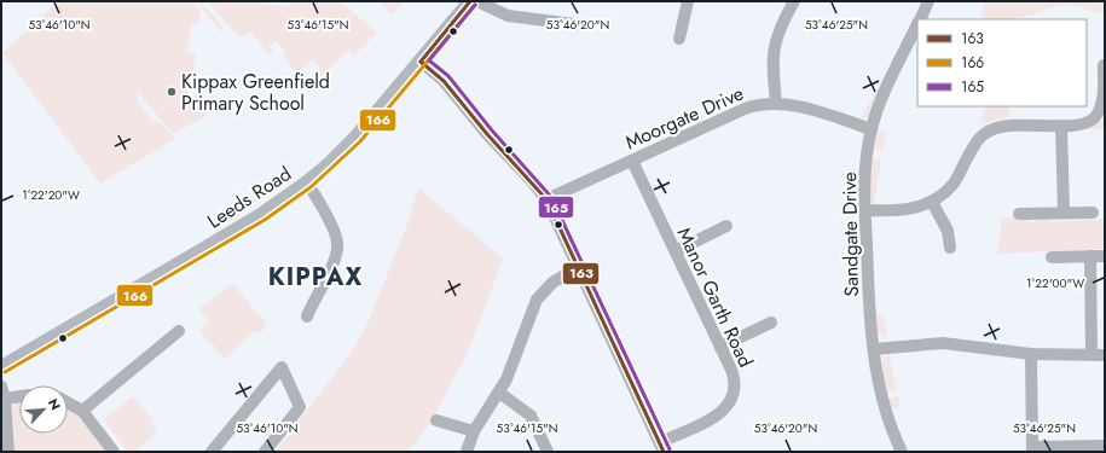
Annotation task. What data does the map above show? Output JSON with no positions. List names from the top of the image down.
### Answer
{
  "streets": {
    "main road": ["Leeds Road"],
    "street": ["Moorgate Drive", "Sandgate Drive", "Manor Garth Road"]
  },
  "crossings": [
    ["Moorgate Drive", "Sandgate Drive"],
    ["Moorgate Drive", "Manor Garth Road"]
  ],
  "districts": ["KIPPAX"],
  "places": ["Kippax Greenfield Primary School"],
  "lines": ["transit line 163", "transit line 166", "transit line 165"],
  "legend": ["163", "166", "165"],
  "north": "top right",
  "coordinates": [
    "53°46'10\"N",
    "53°46'15\"N",
    "53°46'20\"N",
    "53°46'25\"N",
    "1°22'20\"W",
    "1°22'00\"W"
  ]
}
